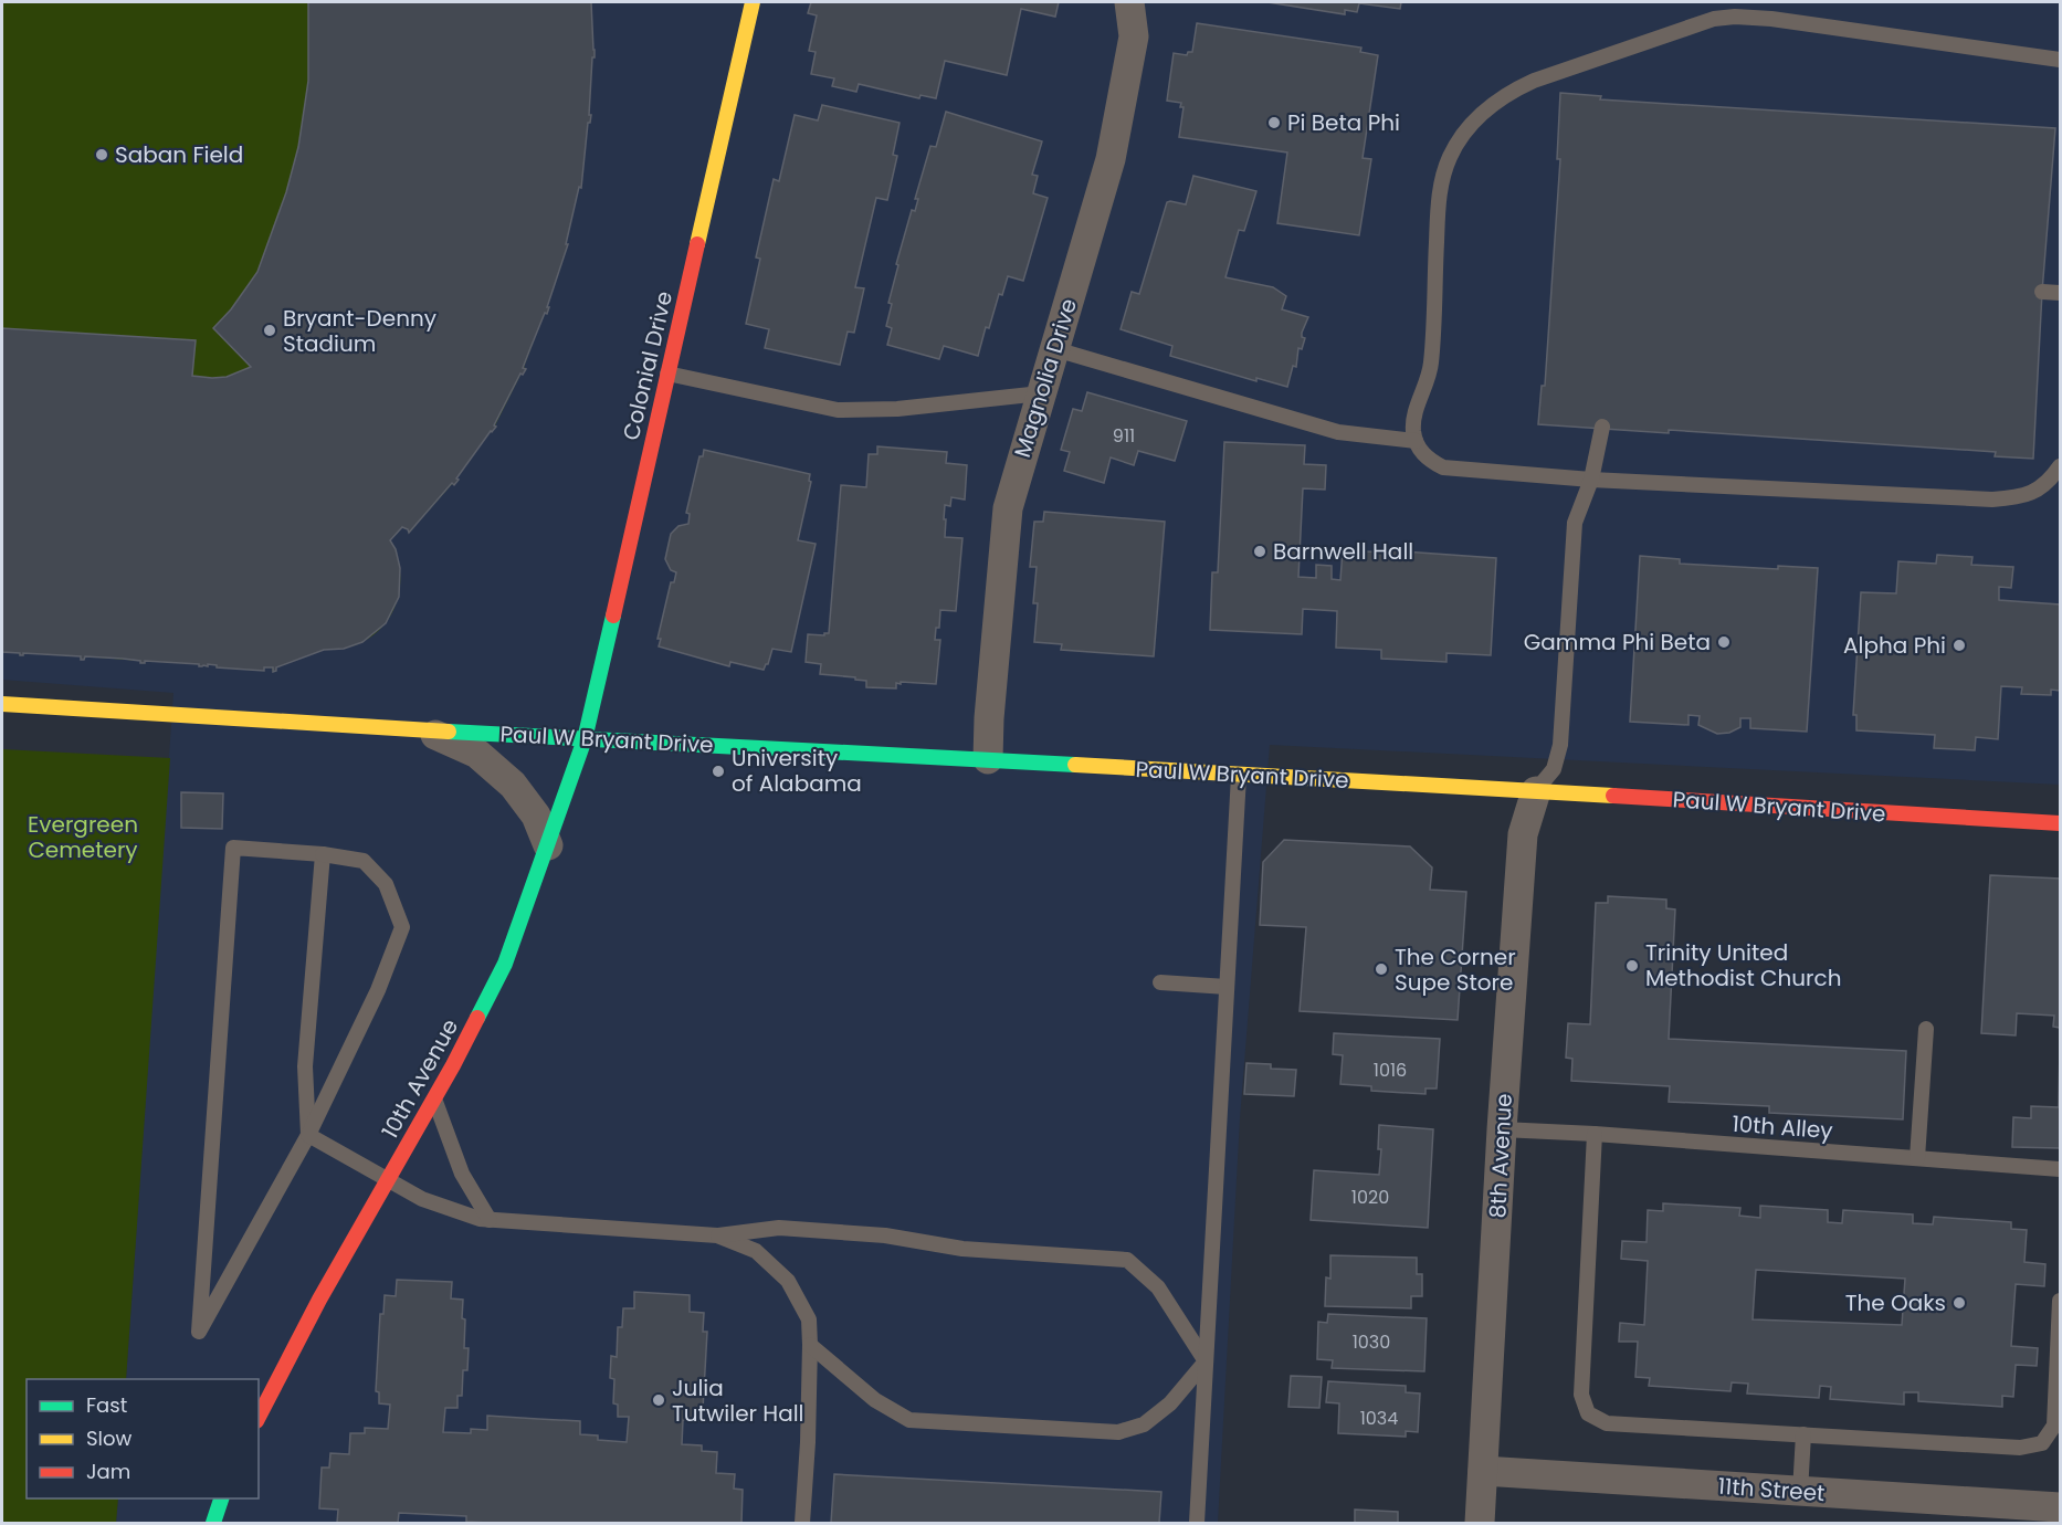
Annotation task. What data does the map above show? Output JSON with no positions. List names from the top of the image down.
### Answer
{
  "streets": {
    "main road": ["Colonial Drive", "Paul W Bryant Drive", "10th Avenue"],
    "street": ["Magnolia Drive", "8th Avenue", "11th Street"],
    "lane": ["10th Alley"]
  },
  "crossings": [
    ["Colonial Drive", "Paul W Bryant Drive"],
    ["Colonial Drive", "10th Avenue"],
    ["Magnolia Drive", "Paul W Bryant Drive"],
    ["Paul W Bryant Drive", "10th Avenue"],
    ["Paul W Bryant Drive", "8th Avenue"],
    ["10th Alley", "8th Avenue"],
    ["8th Avenue", "11th Street"]
  ],
  "parks": ["Evergreen Cemetery"],
  "places": [
    "Pi Beta Phi",
    "Saban Field",
    "Bryant-Denny Stadium",
    "Barnwell Hall",
    "Gamma Phi Beta",
    "Alpha Phi",
    "University of Alabama",
    "Trinity United Methodist Church",
    "The Corner Supe Store",
    "The Oaks",
    "Julia Tutwiler Hall"
  ],
  "house_numbers": [
    "911",
    "1016",
    "1020",
    "1030",
    "1034"
  ],
  "legend": ["Fast", "Slow", "Jam"]
}
